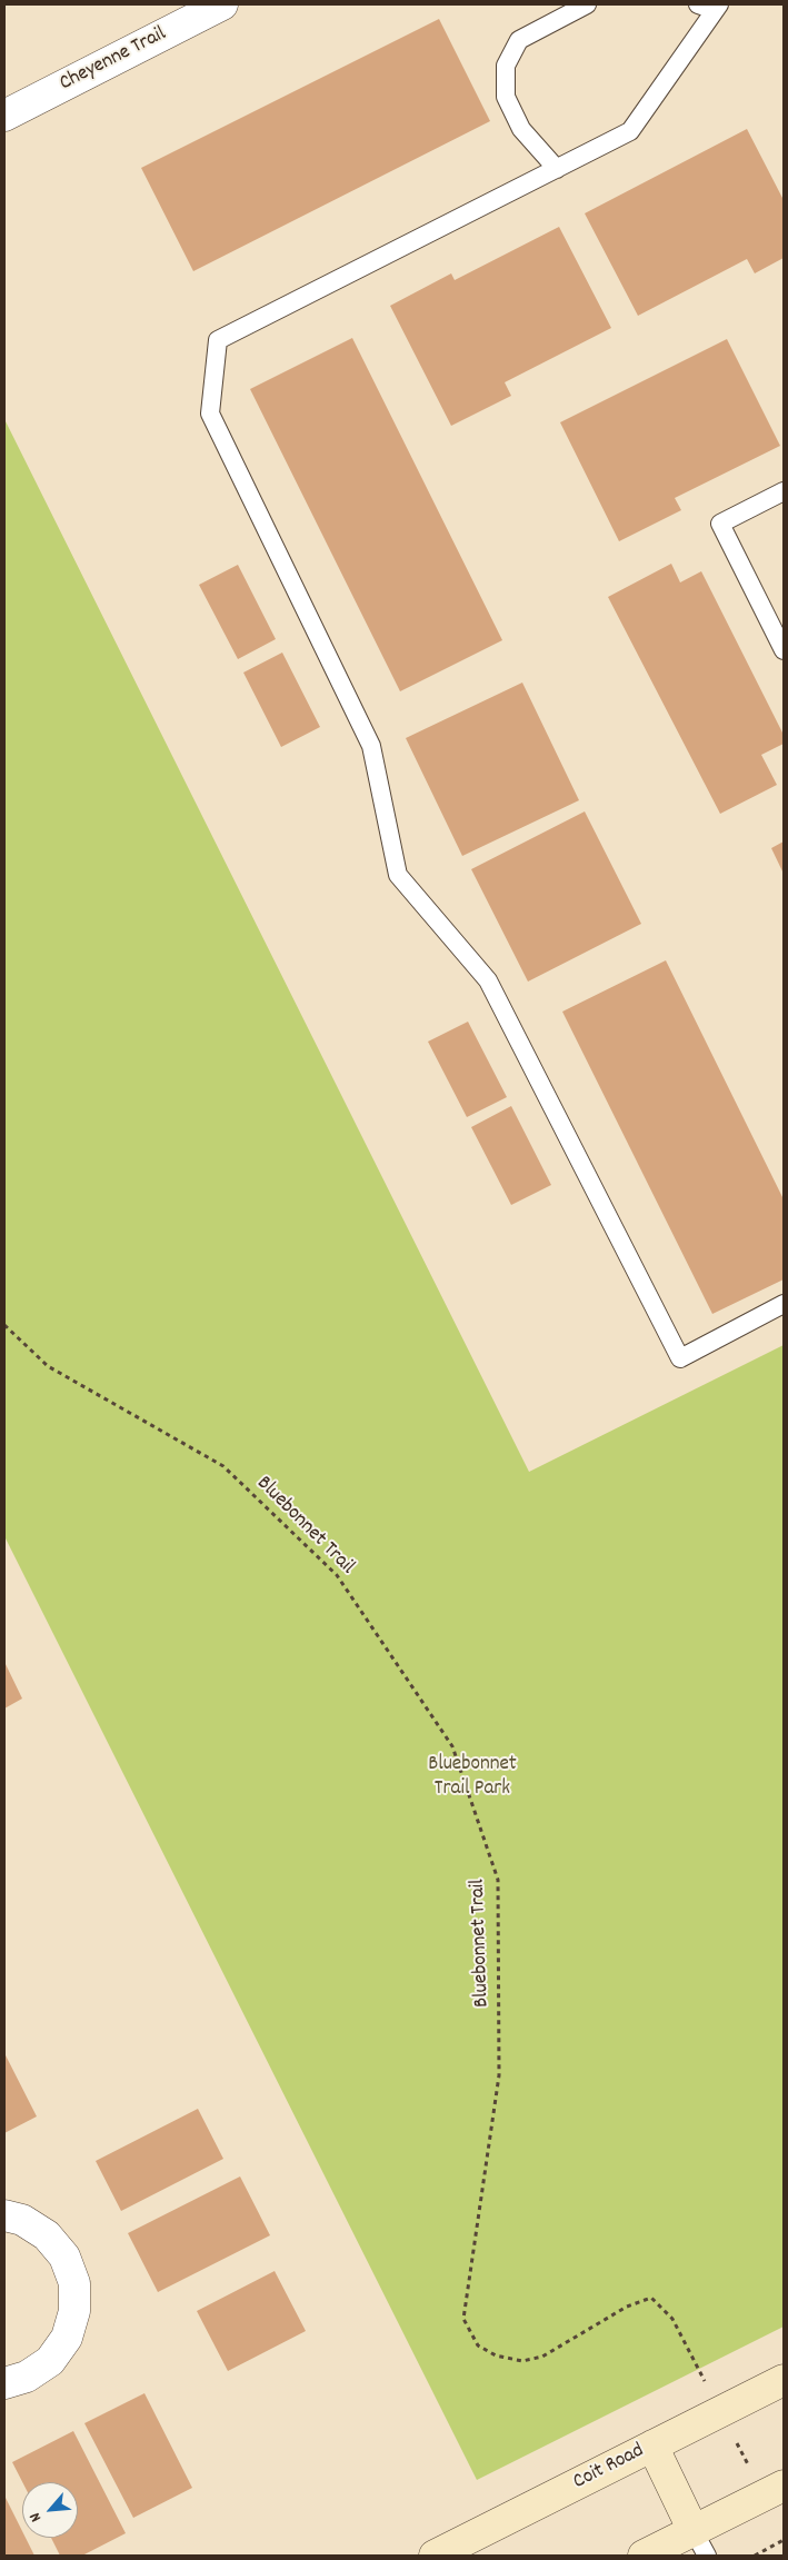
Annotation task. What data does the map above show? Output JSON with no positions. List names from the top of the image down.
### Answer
{
  "streets": {
    "main road": ["Coit Road"],
    "street": ["Cheyenne Trail"],
    "path": ["Bluebonnet Trail"]
  },
  "parks": ["Bluebonnet Trail Park"],
  "north": "bottom left"
}
